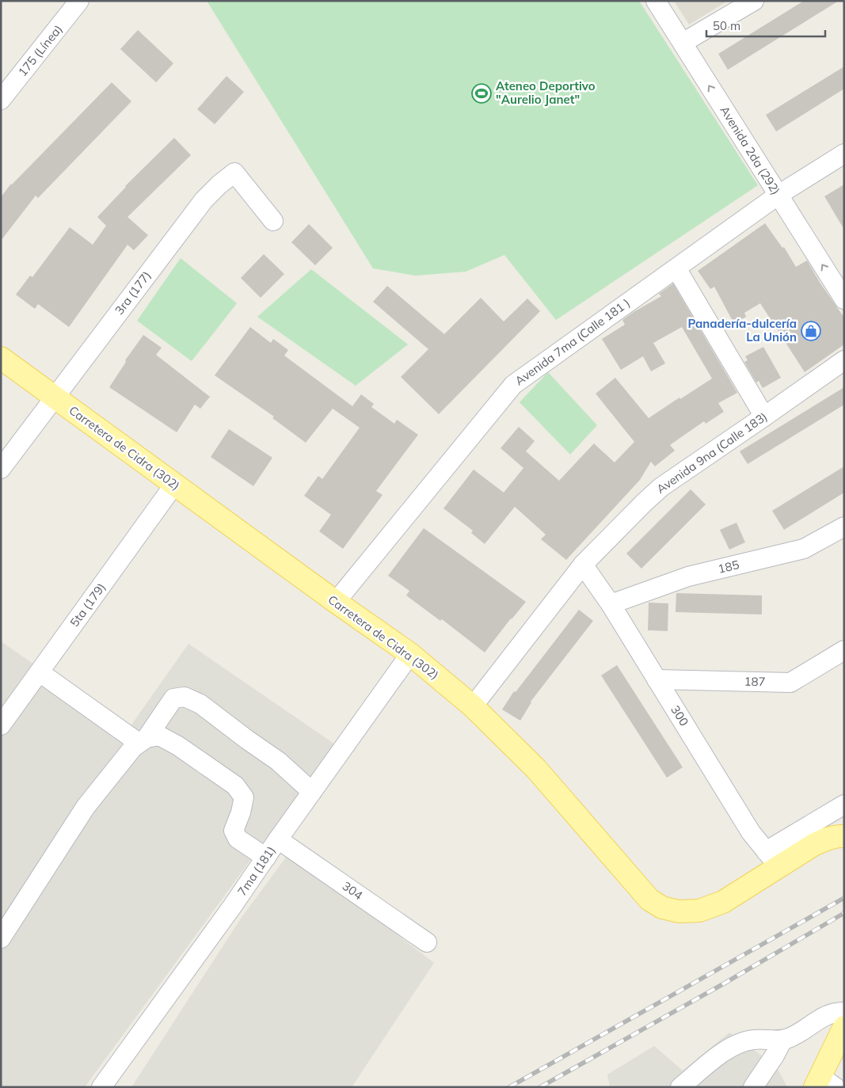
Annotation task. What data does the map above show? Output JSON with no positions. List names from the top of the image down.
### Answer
{
  "streets": {
    "main road": ["Carretera de Cidra (302)"],
    "street": [
      "175 (Línea)",
      "Avenida 2da (292)",
      "3ra (177)",
      "Avenida 7ma (Calle 181 )",
      "Avenida 9na (Calle 183)",
      "185",
      "5ta (179)",
      "187",
      "300",
      "7ma (181)",
      "304"
    ]
  },
  "crossings": [
    ["Avenida 2da (292)", "Avenida 7ma (Calle 181 )"],
    ["3ra (177)", "Carretera de Cidra (302)"],
    ["Avenida 7ma (Calle 181 )", "Carretera de Cidra (302)"],
    ["Carretera de Cidra (302)", "Avenida 9na (Calle 183)"],
    ["Carretera de Cidra (302)", "5ta (179)"],
    ["Carretera de Cidra (302)", "300"],
    ["Carretera de Cidra (302)", "7ma (181)"],
    ["Avenida 9na (Calle 183)", "300"],
    ["185", "300"],
    ["187", "300"],
    ["7ma (181)", "304"]
  ],
  "places": {
    "sports": ["Ateneo Deportivo \"Aurelio Janet\""],
    "shop": ["Panadería-dulcería La Unión"]
  },
  "scale_bar": "50 m"
}
